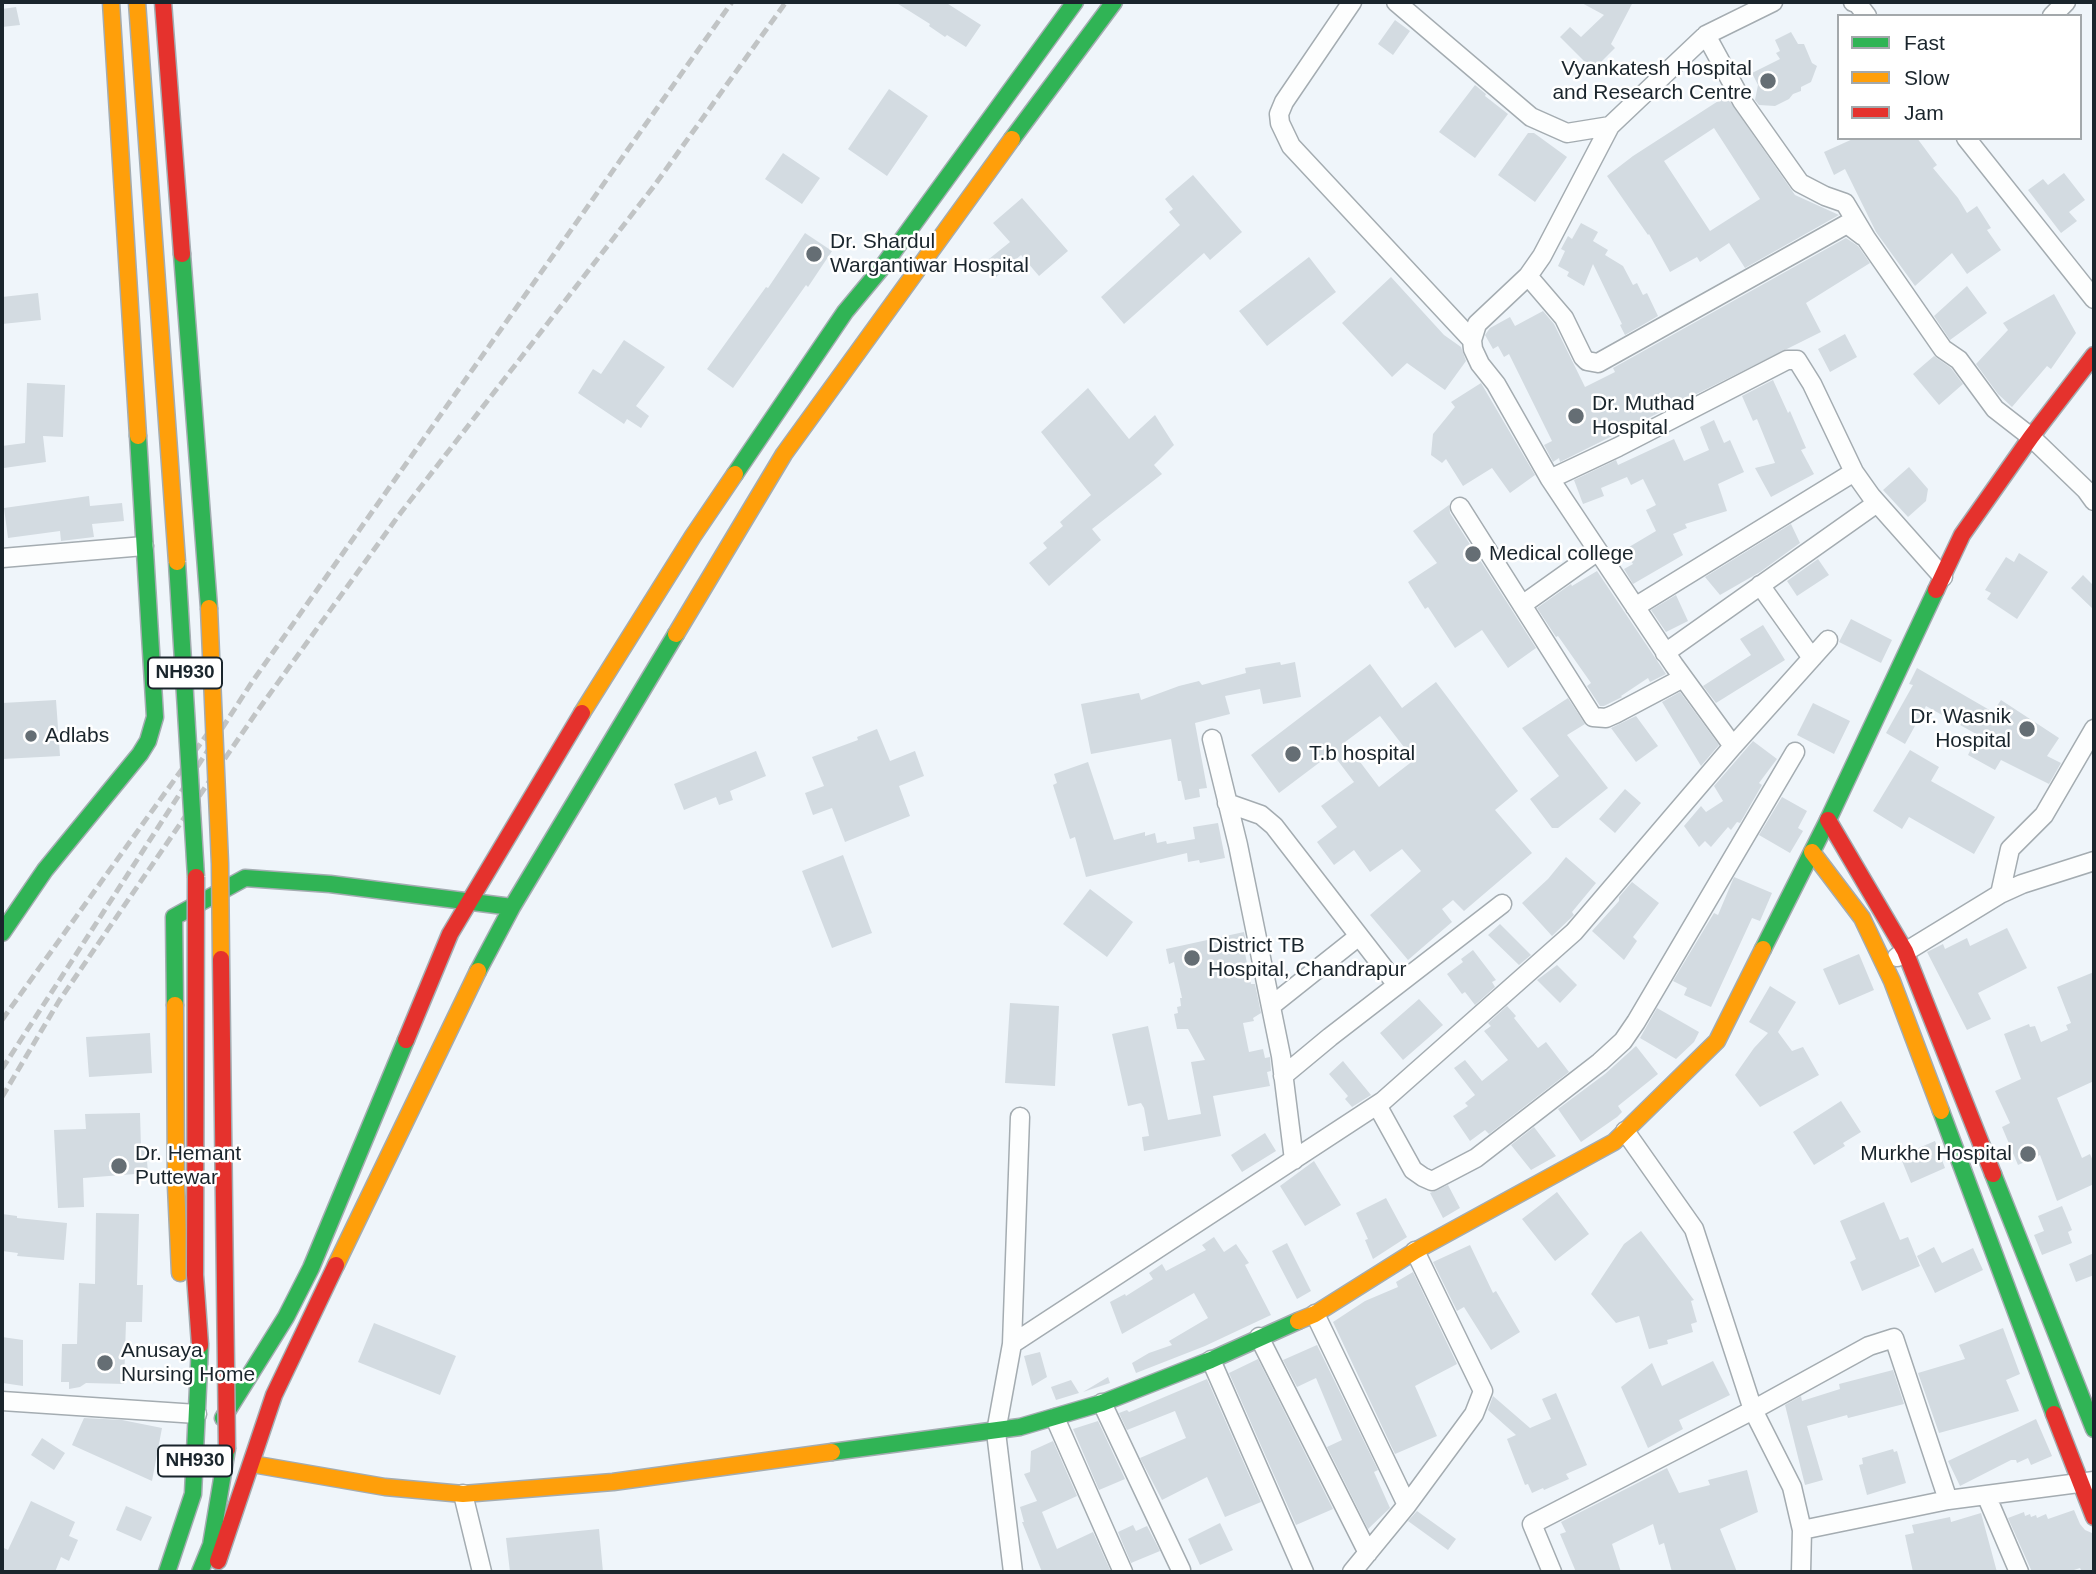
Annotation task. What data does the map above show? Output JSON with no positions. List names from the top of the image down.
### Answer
{
  "streets": {
    "main road": ["NH930"]
  },
  "places": [
    "Vyankatesh Hospital and Research Centre",
    "Dr. Shardul Wargantiwar Hospital",
    "Dr. Muthad Hospital",
    "Medical college",
    "Dr. Wasnik Hospital",
    "Adlabs",
    "T.b hospital",
    "District TB Hospital, Chandrapur",
    "Murkhe Hospital",
    "Dr. Hemant Puttewar",
    "Anusaya Nursing Home"
  ],
  "legend": ["Fast", "Slow", "Jam"]
}
